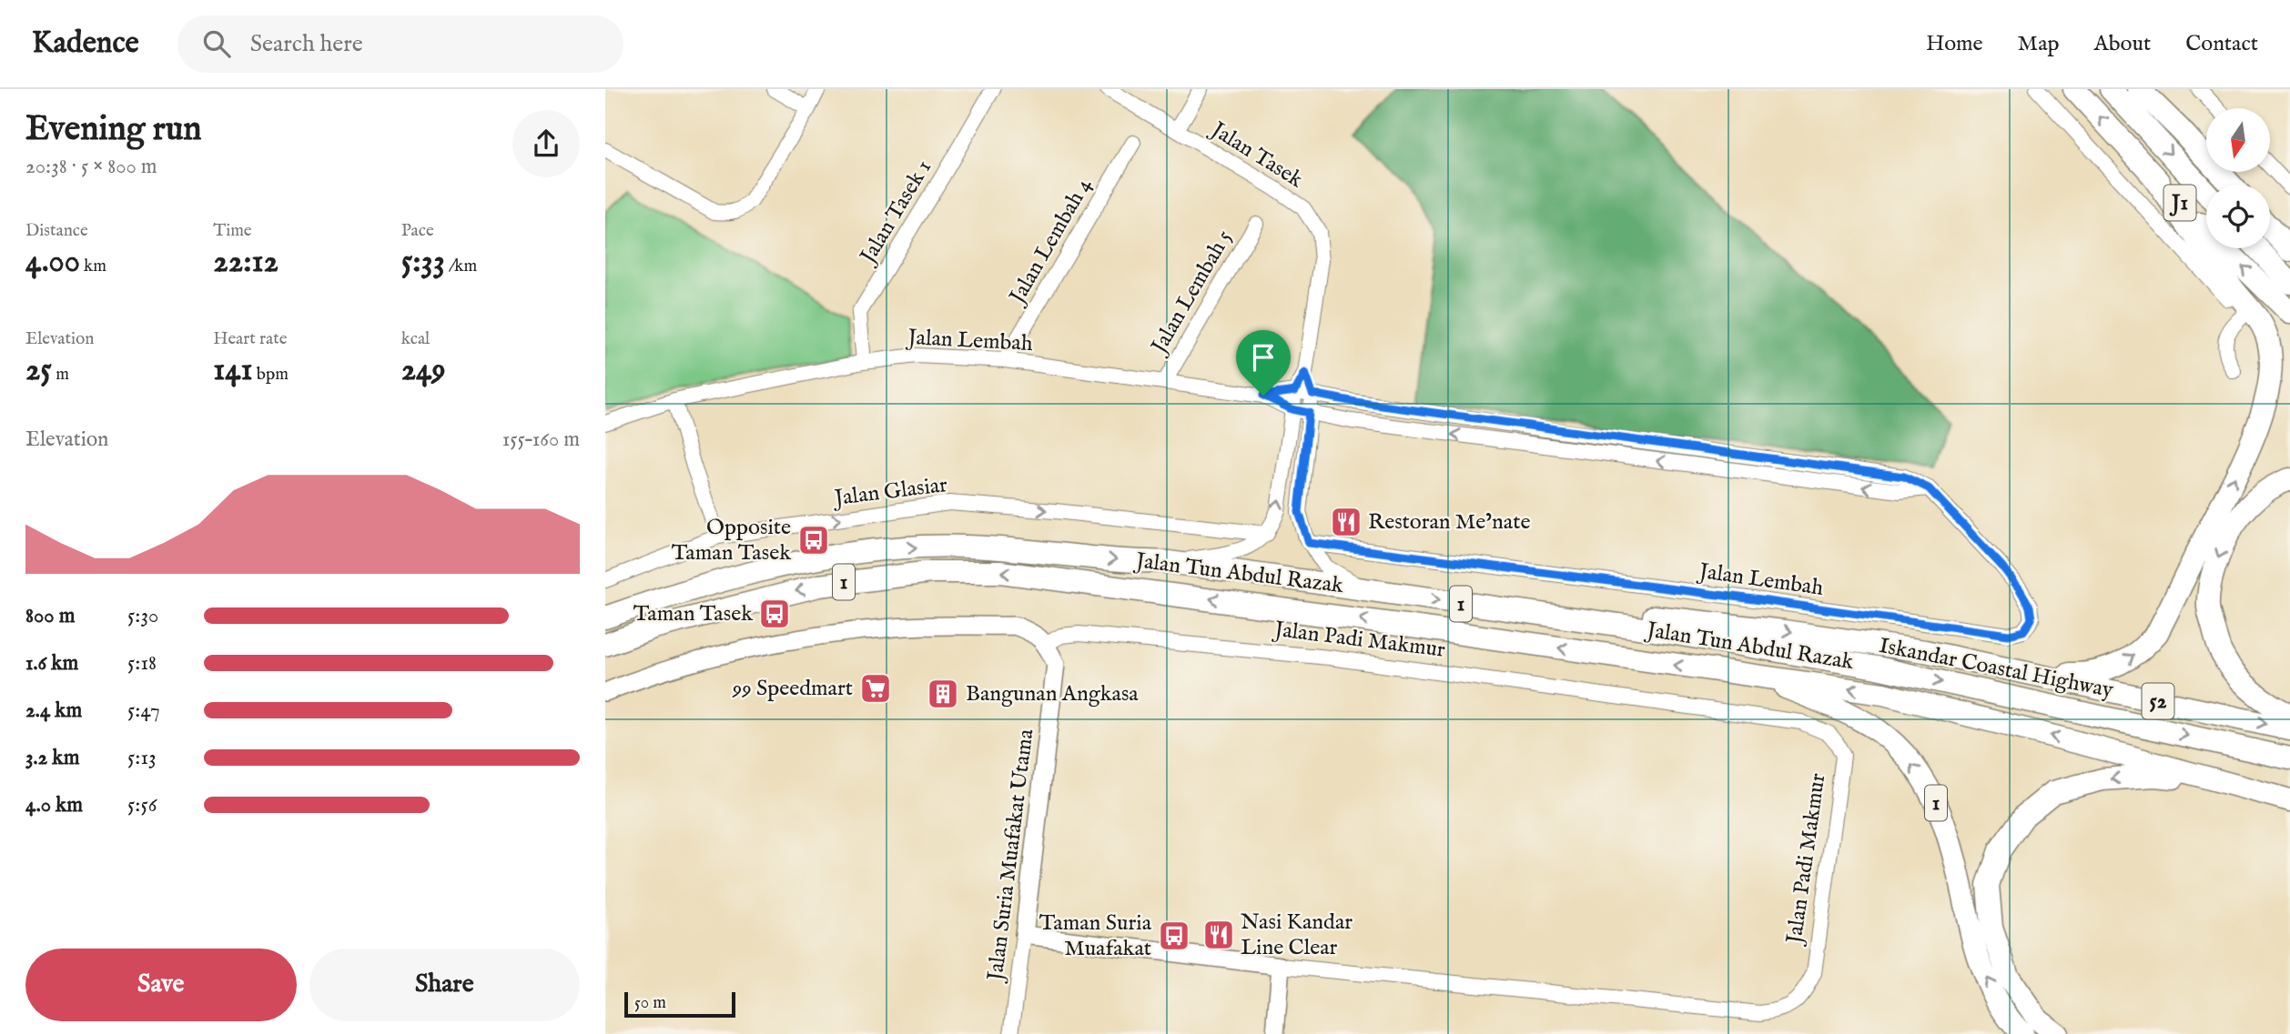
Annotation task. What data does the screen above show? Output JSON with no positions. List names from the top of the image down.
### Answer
{
  "streets": {
    "highway": [
      "J1",
      "Jalan Tun Abdul Razak",
      "1",
      "Iskandar Coastal Highway",
      "52"
    ],
    "street": [
      "Jalan Tasek",
      "Jalan Tasek 1",
      "Jalan Lembah 4",
      "Jalan Lembah 5",
      "Jalan Lembah",
      "Jalan Glasiar",
      "Jalan Padi Makmur",
      "Jalan Suria Muafakat Utama"
    ]
  },
  "crossings": [
    ["Jalan Tasek", "Jalan Lembah"],
    ["Jalan Tasek", "Jalan Glasiar"],
    ["Jalan Tasek", "Jalan Tun Abdul Razak"],
    ["Jalan Tasek 1", "Jalan Lembah"],
    ["Jalan Lembah 4", "Jalan Lembah"],
    ["Jalan Lembah 5", "Jalan Lembah"],
    ["Jalan Tun Abdul Razak", "1"],
    ["Jalan Tun Abdul Razak", "Iskandar Coastal Highway"],
    ["1", "Iskandar Coastal Highway"],
    ["Jalan Padi Makmur", "Jalan Suria Muafakat Utama"]
  ],
  "places": {
    "restaurant": ["Restoran Me’nate", "Nasi Kandar Line Clear"],
    "bus stop": ["Opposite Taman Tasek", "Taman Tasek", "Taman Suria Muafakat"],
    "supermarket": ["99 Speedmart"],
    "building": ["Bangunan Angkasa"]
  },
  "scale_bar": "50 m",
  "north": "bottom",
  "page": {
    "header": "Kadence",
    "search": "Search here",
    "nav": [
      "Home",
      "Map",
      "About",
      "Contact"
    ],
    "heading": ["Evening run", "20:38 · 5 × 800 m"],
    "stats": [
      ["Distance", "4.00 km"],
      ["Time", "22:12"],
      ["Pace", "5:33 /km"],
      ["Elevation", "25 m"],
      ["Heart rate", "141 bpm"],
      ["kcal", "249"]
    ],
    "chart": ["Elevation", "155–160 m"],
    "list": [
      {
        "name": "800 m",
        "note": "5:30"
      },
      {
        "name": "1.6 km",
        "note": "5:18"
      },
      {
        "name": "2.4 km",
        "note": "5:47"
      },
      {
        "name": "3.2 km",
        "note": "5:13"
      },
      {
        "name": "4.0 km",
        "note": "5:56"
      }
    ],
    "buttons": ["Save", "Share"],
    "scale": "50 m"
  }
}
